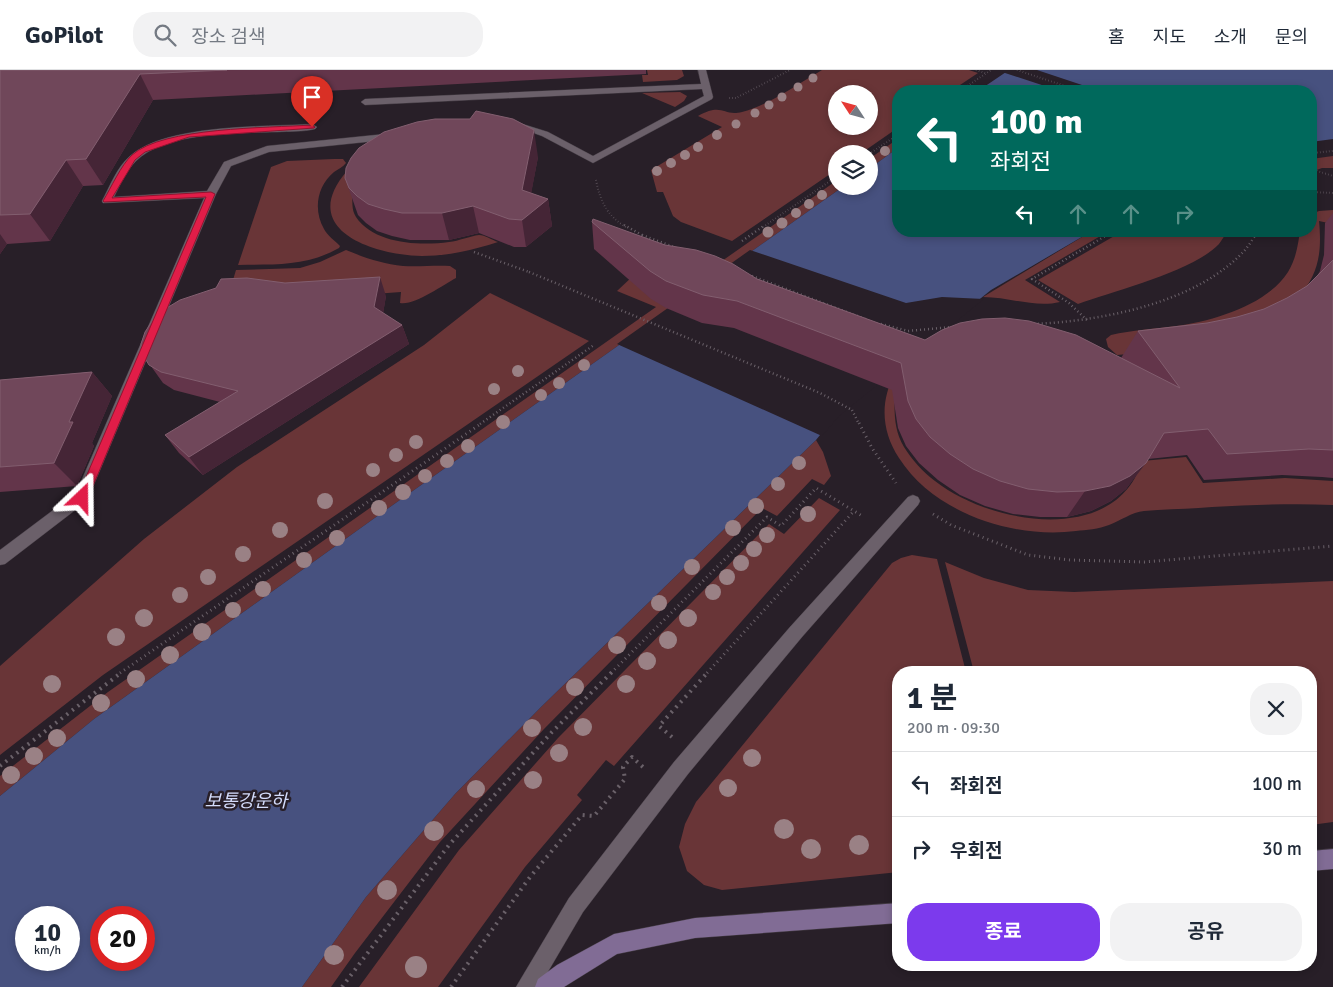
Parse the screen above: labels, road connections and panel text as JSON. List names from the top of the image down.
{
  "water": ["보통강운하"],
  "north": "top left",
  "page": {
    "header": "GoPilot",
    "search": "장소 검색",
    "nav": [
      "홈",
      "지도",
      "소개",
      "문의"
    ],
    "turn": ["100 m", "좌회전"],
    "heading": ["1 분", "200 m · 09:30"],
    "list": [
      {
        "name": "좌회전",
        "value": "100 m"
      },
      {
        "name": "우회전",
        "value": "30 m"
      }
    ],
    "buttons": ["종료", "공유"],
    "speed": "10 km/h",
    "limit": "20"
  }
}
